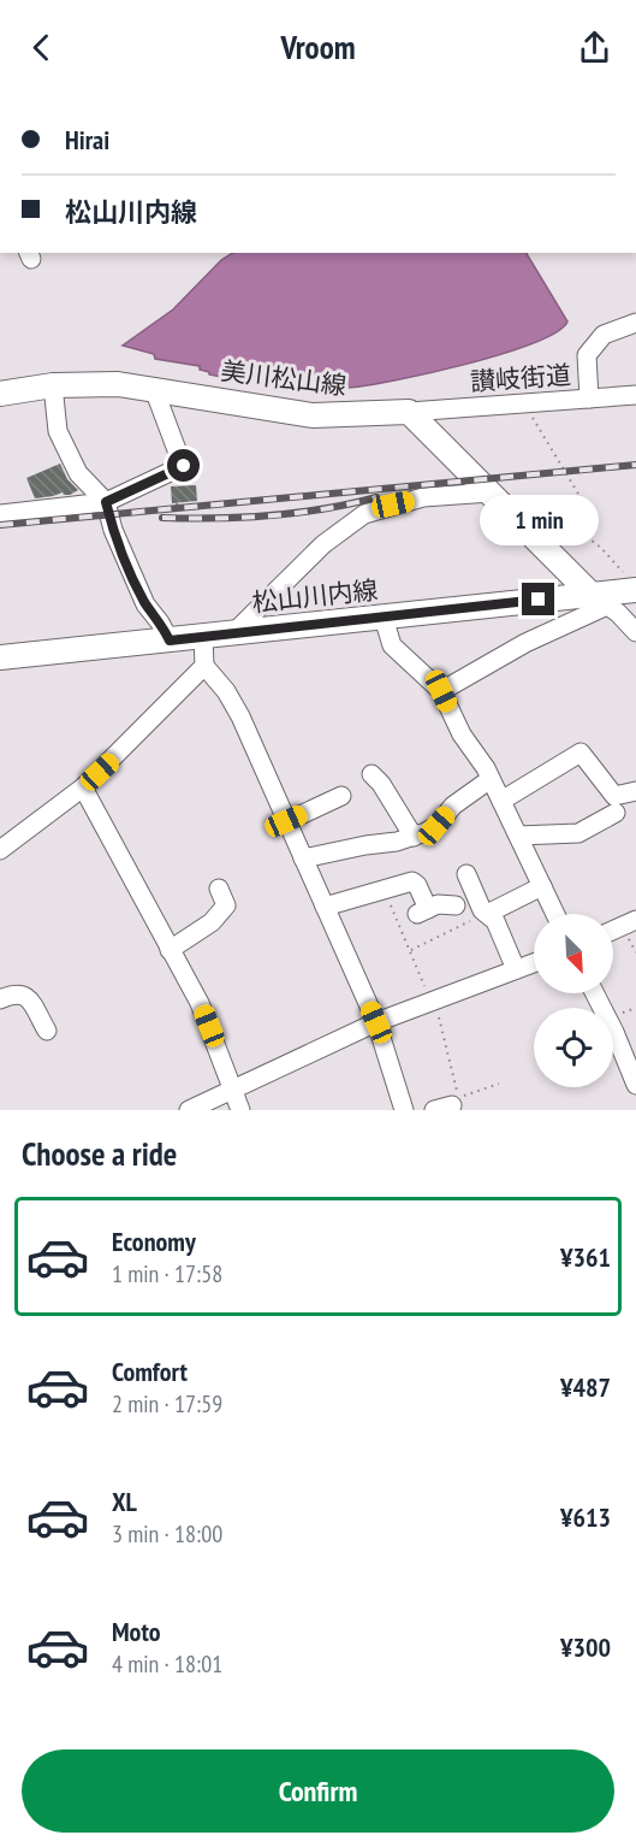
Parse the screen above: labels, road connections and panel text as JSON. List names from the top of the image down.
{
  "streets": {
    "main road": ["美川松山線", "松山川内線"],
    "street": ["讃岐街道"]
  },
  "crossings": [
    ["美川松山線", "讃岐街道"]
  ],
  "north": "bottom right",
  "page": {
    "header": "Vroom",
    "banner": ["Hirai", "松山川内線"],
    "bubble": "1 min",
    "heading": "Choose a ride",
    "list": [
      {
        "name": "Economy",
        "note": "1 min · 17:58",
        "value": "¥361"
      },
      {
        "name": "Comfort",
        "note": "2 min · 17:59",
        "value": "¥487"
      },
      {
        "name": "XL",
        "note": "3 min · 18:00",
        "value": "¥613"
      },
      {
        "name": "Moto",
        "note": "4 min · 18:01",
        "value": "¥300"
      }
    ],
    "buttons": "Confirm"
  }
}
